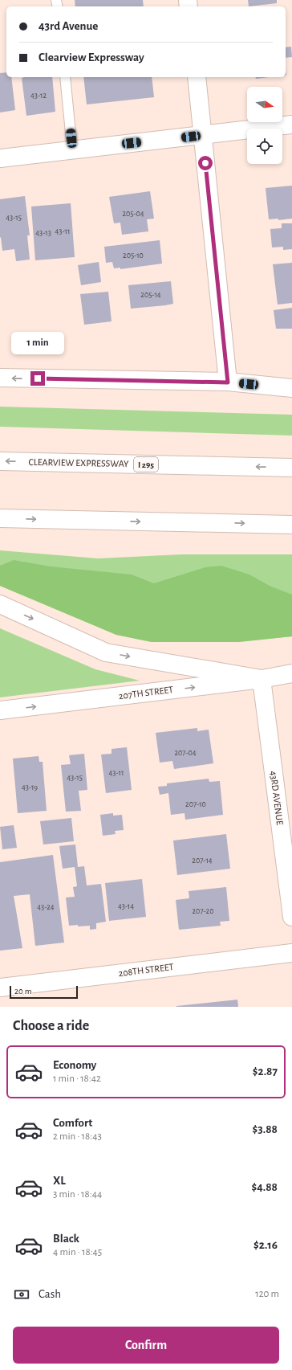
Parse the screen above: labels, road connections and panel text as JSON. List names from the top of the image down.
{
  "streets": {
    "main road": [
      "CLEARVIEW EXPRESSWAY",
      "I 295",
      "207TH STREET",
      "43RD AVENUE",
      "208TH STREET"
    ]
  },
  "crossings": [
    ["207TH STREET", "43RD AVENUE"]
  ],
  "house_numbers": [
    "43-12",
    "205-04",
    "43-15",
    "43-11",
    "43-13",
    "205-10",
    "205-14",
    "207-04",
    "43-11",
    "43-15",
    "43-19",
    "207-10",
    "207-14",
    "43-14",
    "43-24",
    "207-20"
  ],
  "scale_bar": "20 m",
  "north": "right",
  "page": {
    "banner": ["43rd Avenue", "Clearview Expressway"],
    "bubble": "1 min",
    "scale": "20 m",
    "heading": "Choose a ride",
    "list": [
      {
        "name": "Economy",
        "note": "1 min · 18:42",
        "value": "$2.87"
      },
      {
        "name": "Comfort",
        "note": "2 min · 18:43",
        "value": "$3.88"
      },
      {
        "name": "XL",
        "note": "3 min · 18:44",
        "value": "$4.88"
      },
      {
        "name": "Black",
        "note": "4 min · 18:45",
        "value": "$2.16"
      }
    ],
    "pay": ["Cash", "120 m"],
    "buttons": "Confirm"
  }
}
